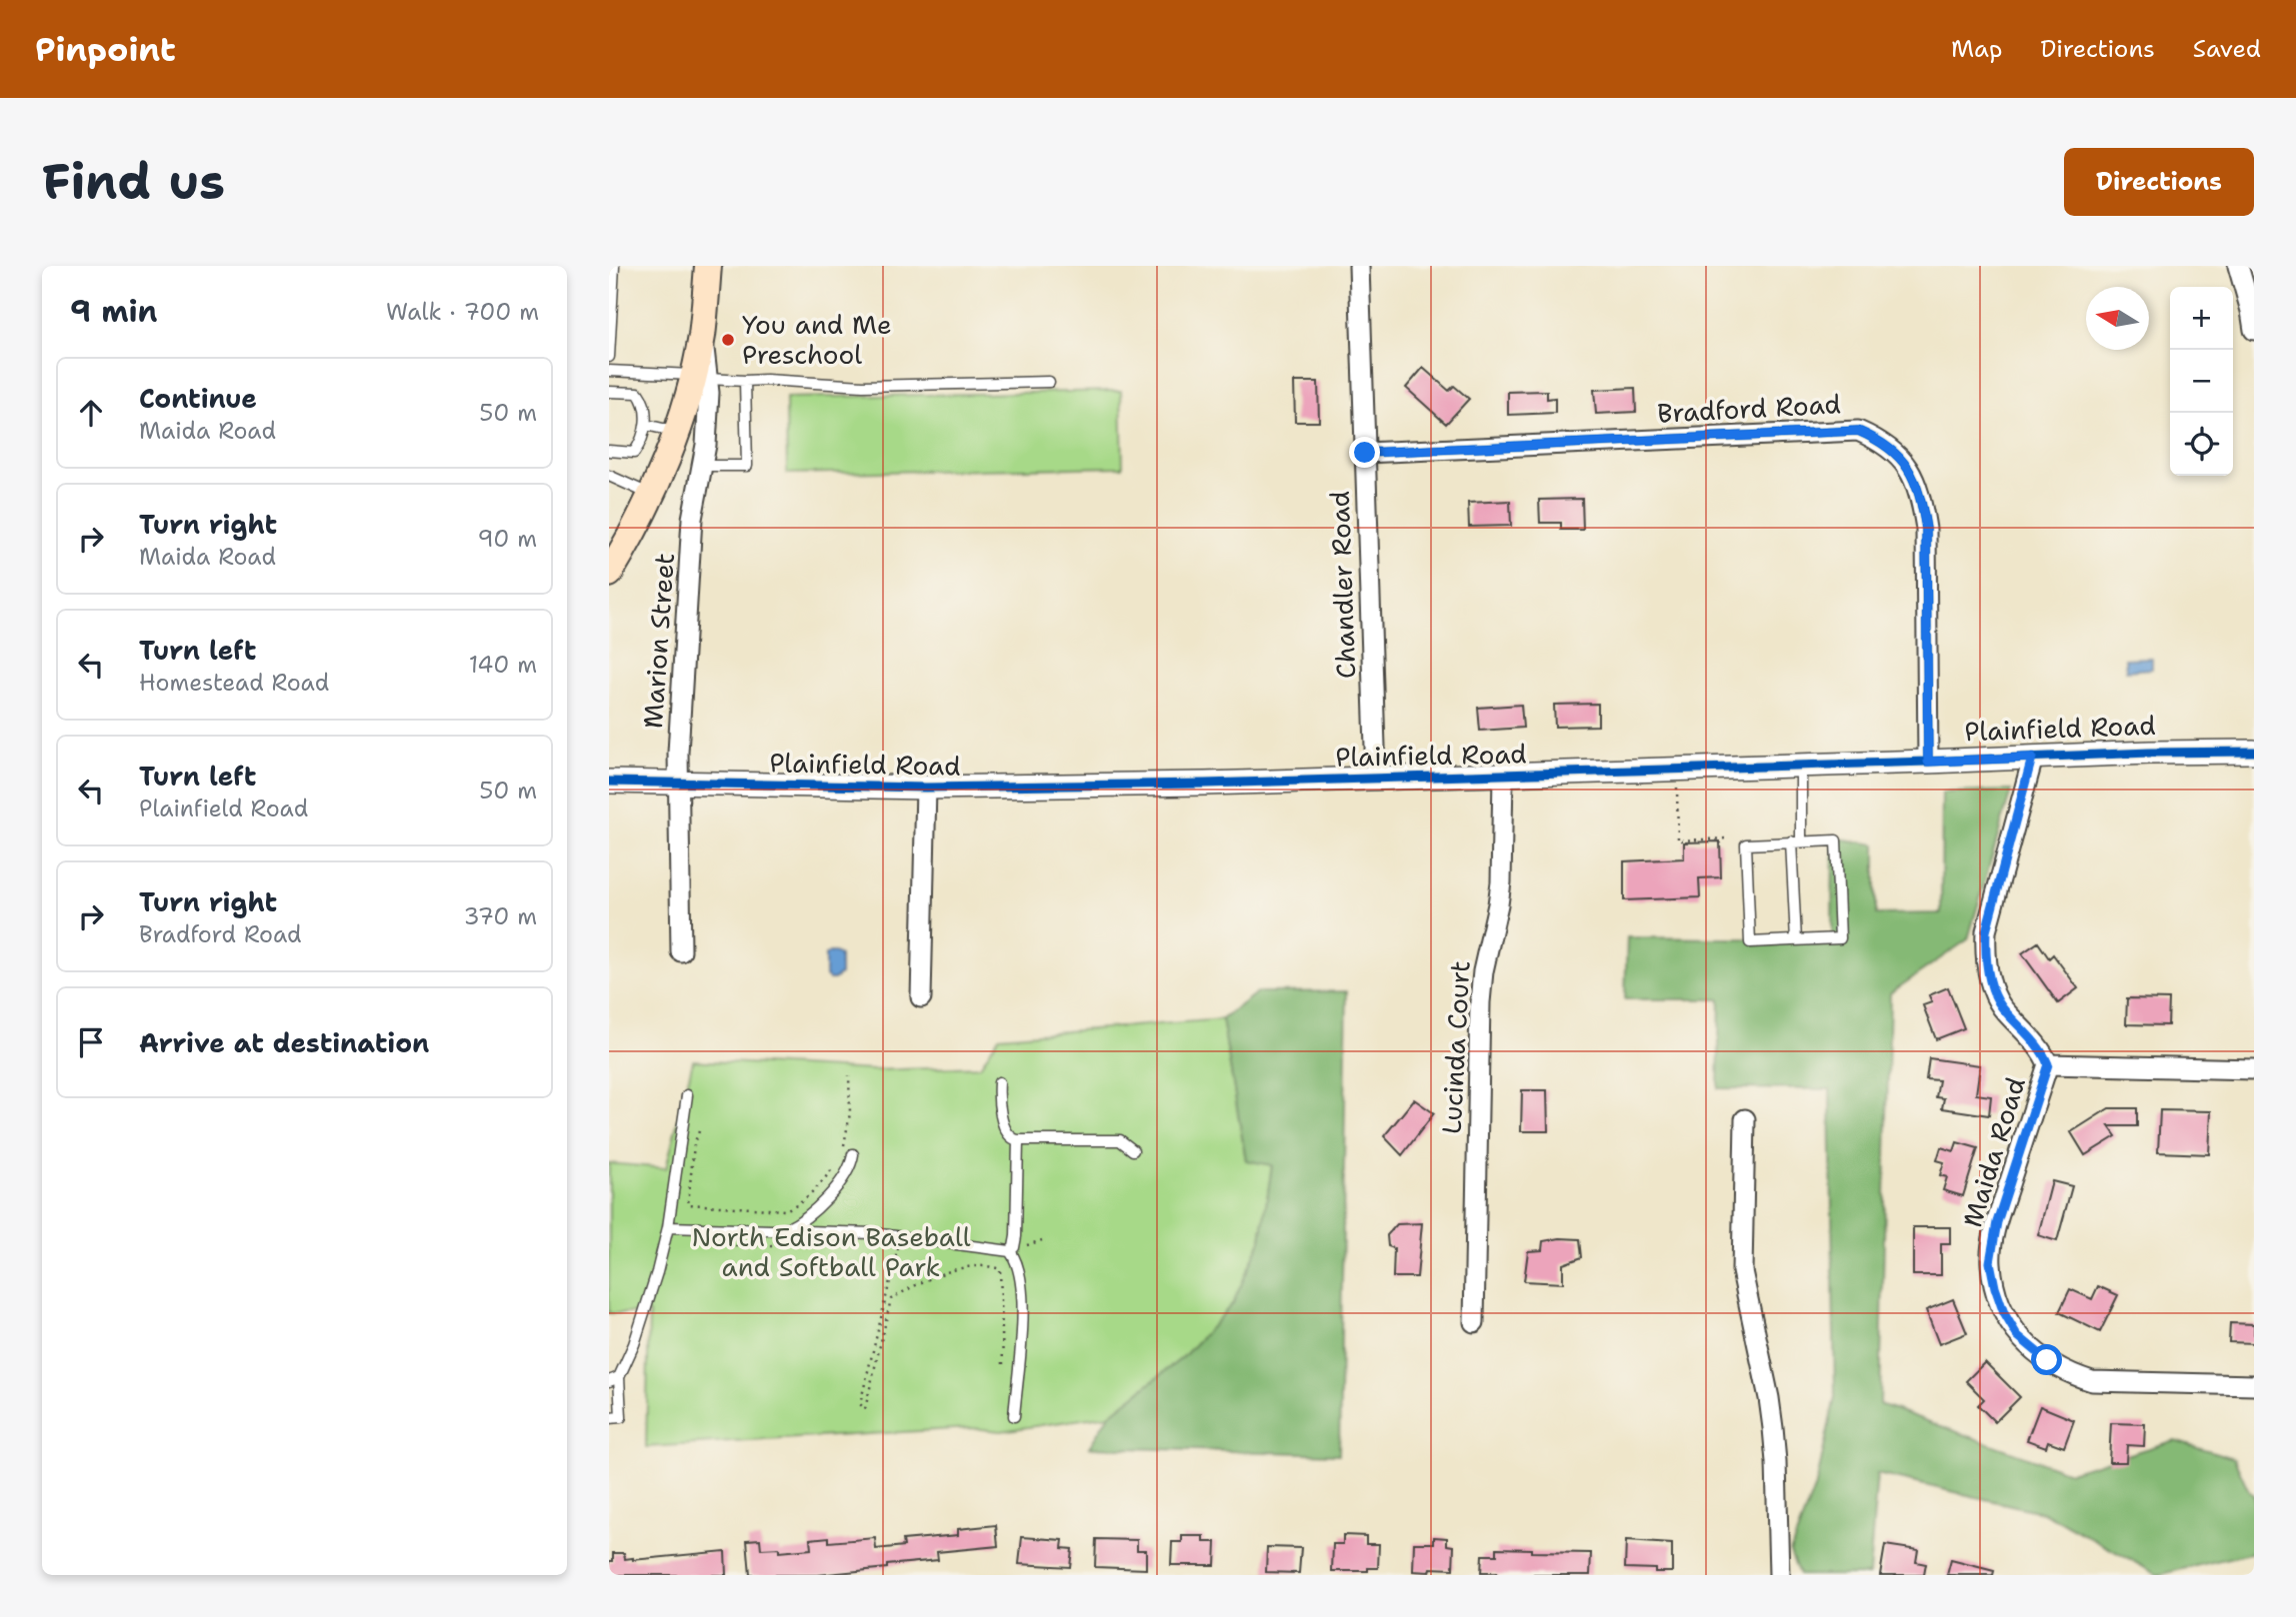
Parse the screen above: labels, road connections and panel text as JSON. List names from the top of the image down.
{
  "streets": {
    "street": [
      "Bradford Road",
      "Chandler Road",
      "Marion Street",
      "Plainfield Road",
      "Lucinda Court",
      "Maida Road"
    ]
  },
  "crossings": [
    ["Bradford Road", "Chandler Road"],
    ["Bradford Road", "Plainfield Road"],
    ["Chandler Road", "Plainfield Road"],
    ["Marion Street", "Plainfield Road"],
    ["Plainfield Road", "Lucinda Court"]
  ],
  "parks": ["North Edison Baseball and Softball Park"],
  "places": ["You and Me Preschool"],
  "north": "left",
  "page": {
    "header": "Pinpoint",
    "nav": ["Map", "Directions", "Saved"],
    "buttons": "Directions",
    "title": "Find us",
    "heading": ["9 min", "Walk · 700 m"],
    "map_buttons": ["+", "−"],
    "list": [
      ["Continue", "Maida Road", "50 m"],
      ["Turn right", "Maida Road", "90 m"],
      ["Turn left", "Homestead Road", "140 m"],
      ["Turn left", "Plainfield Road", "50 m"],
      ["Turn right", "Bradford Road", "370 m"],
      "Arrive at destination"
    ]
  }
}
